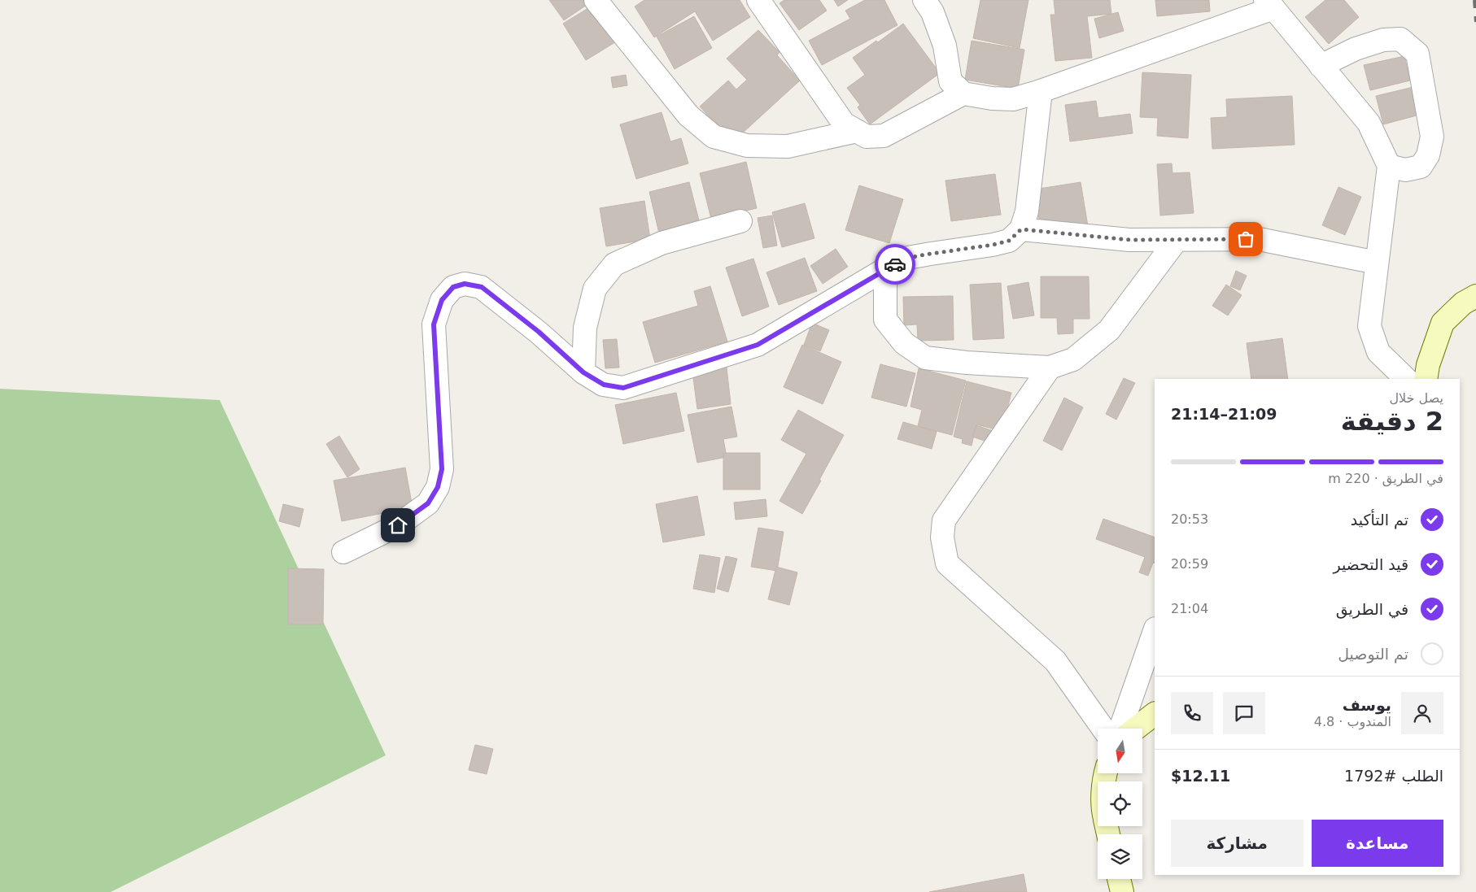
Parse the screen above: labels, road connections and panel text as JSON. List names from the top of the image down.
{
  "north": "bottom",
  "page": {
    "heading": ["2 دقيقة", "يصل خلال", "21:09–21:14"],
    "panel": [
      "يوسف",
      "المندوب · 4.8",
      "الطلب #1792",
      "$12.11"
    ],
    "bar": "في الطريق · 220 m",
    "list": [
      ["تم التأكيد", "20:53"],
      ["قيد التحضير", "20:59"],
      ["في الطريق", "21:04"],
      "تم التوصيل"
    ],
    "buttons": ["مساعدة", "مشاركة"]
  }
}
